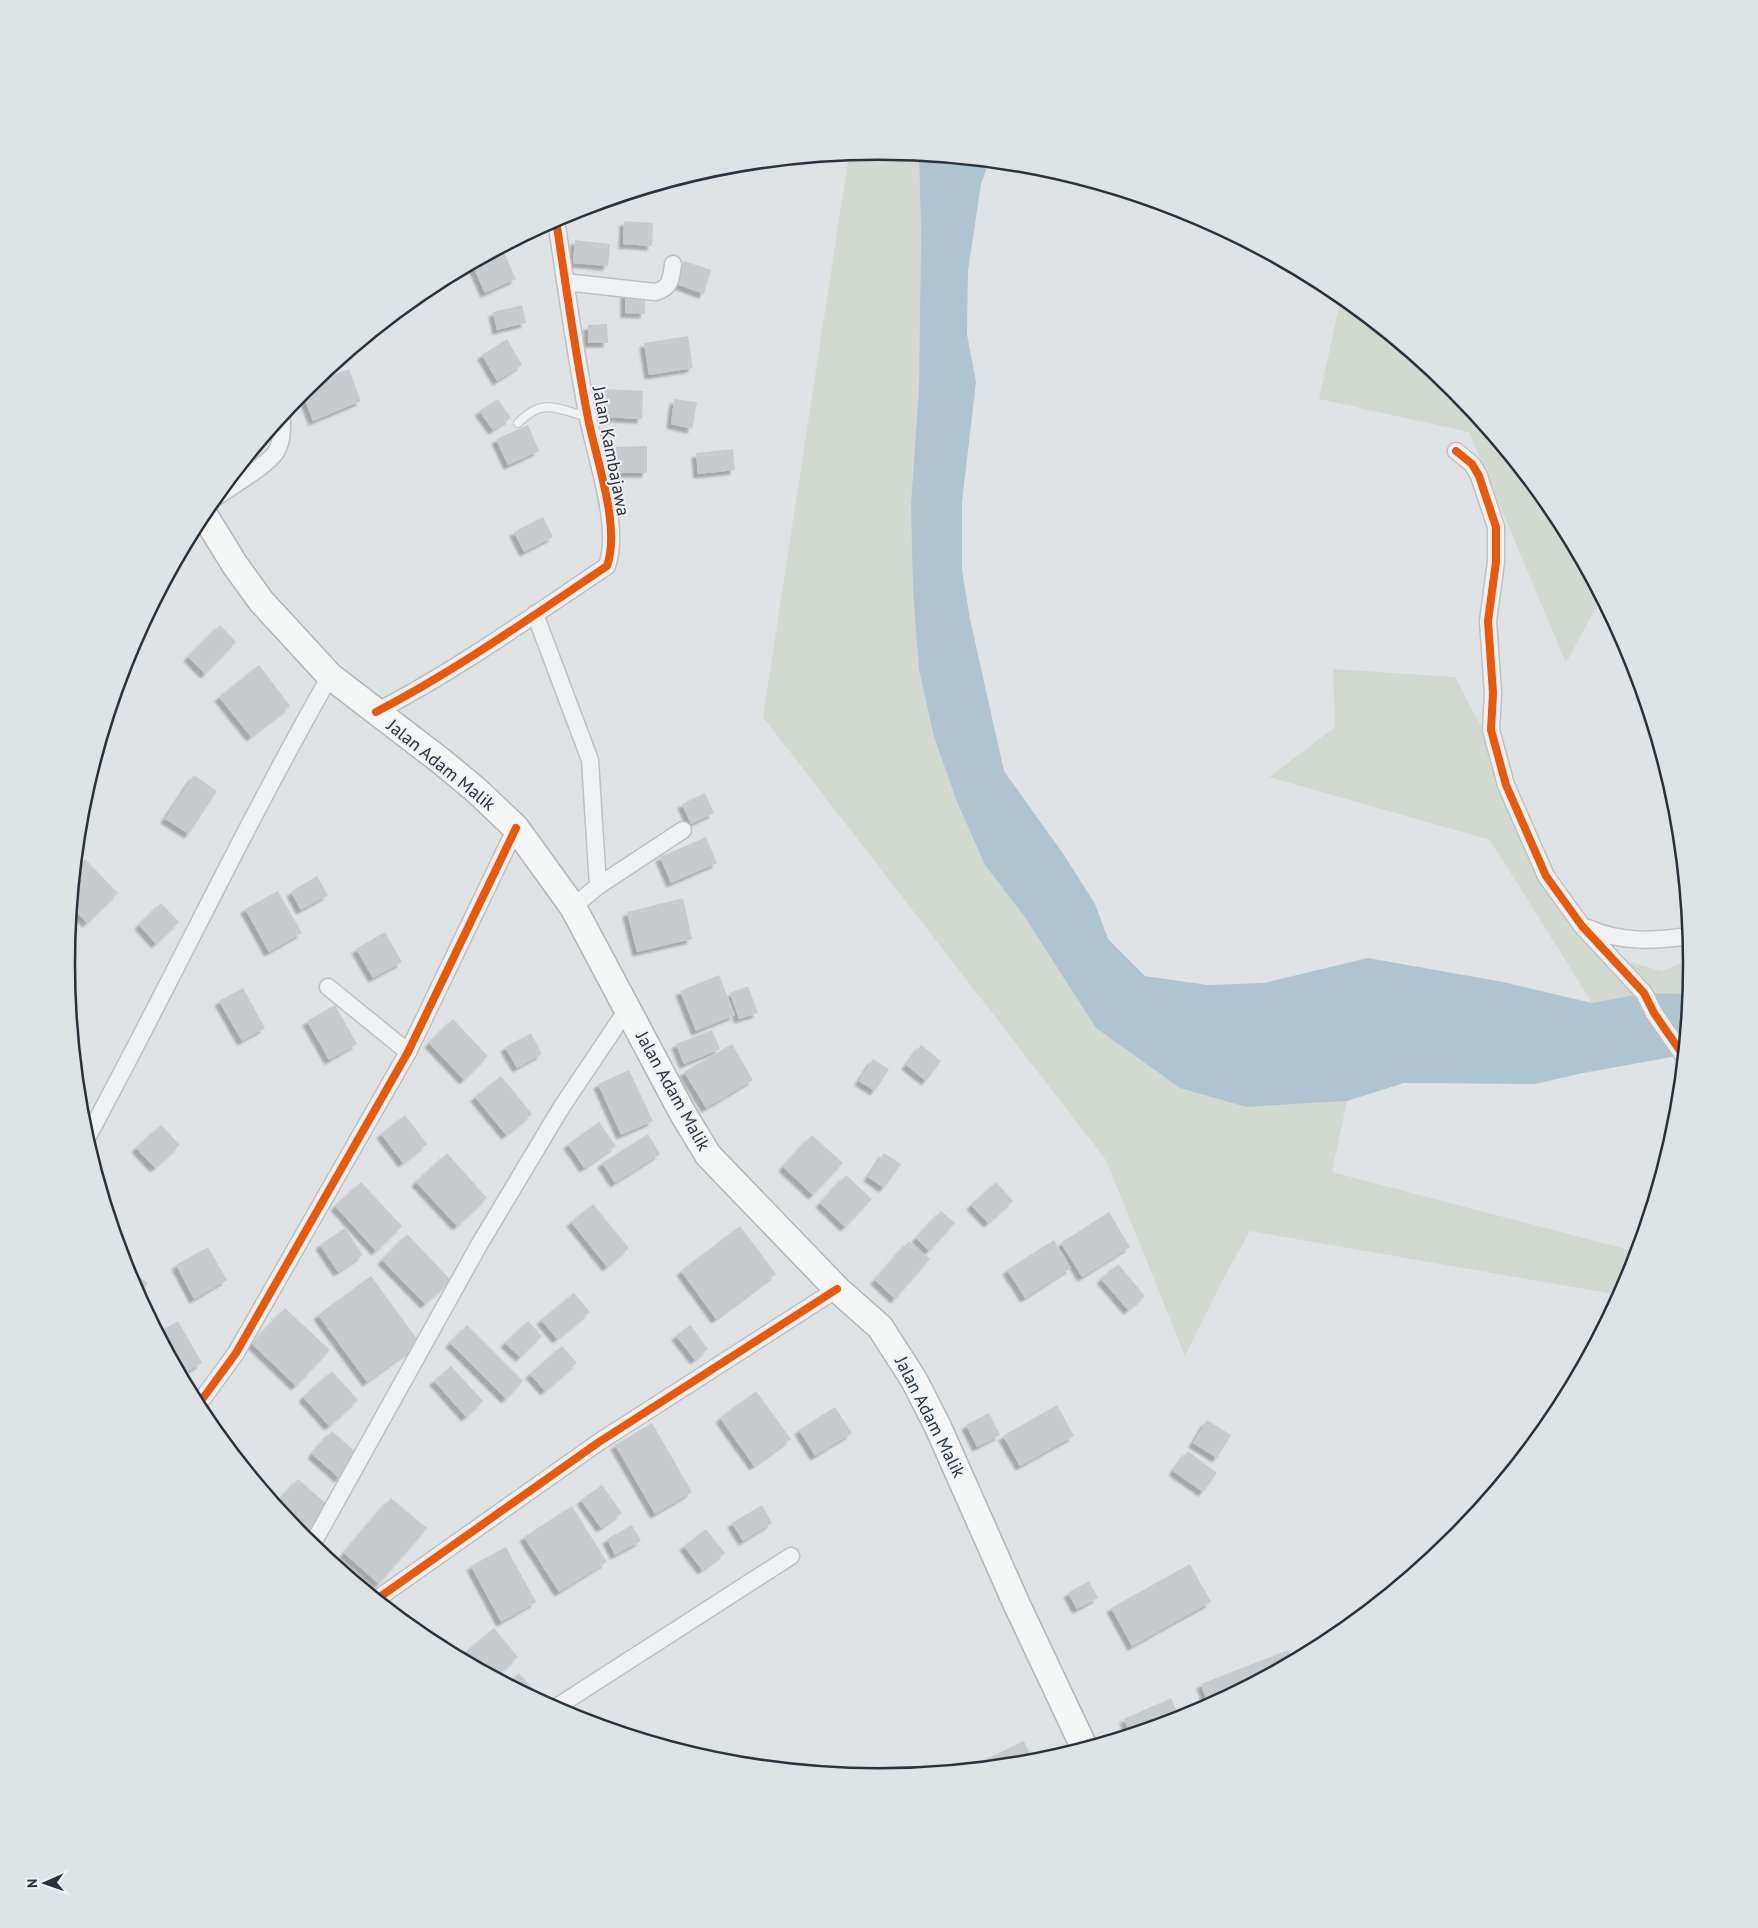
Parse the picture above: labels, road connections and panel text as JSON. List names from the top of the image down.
{
  "streets": {
    "highway": ["Jalan Adam Malik"],
    "street": ["Jalan Kambajawa"]
  },
  "crossings": [
    ["Jalan Kambajawa", "Jalan Adam Malik"]
  ],
  "north": "left"
}
